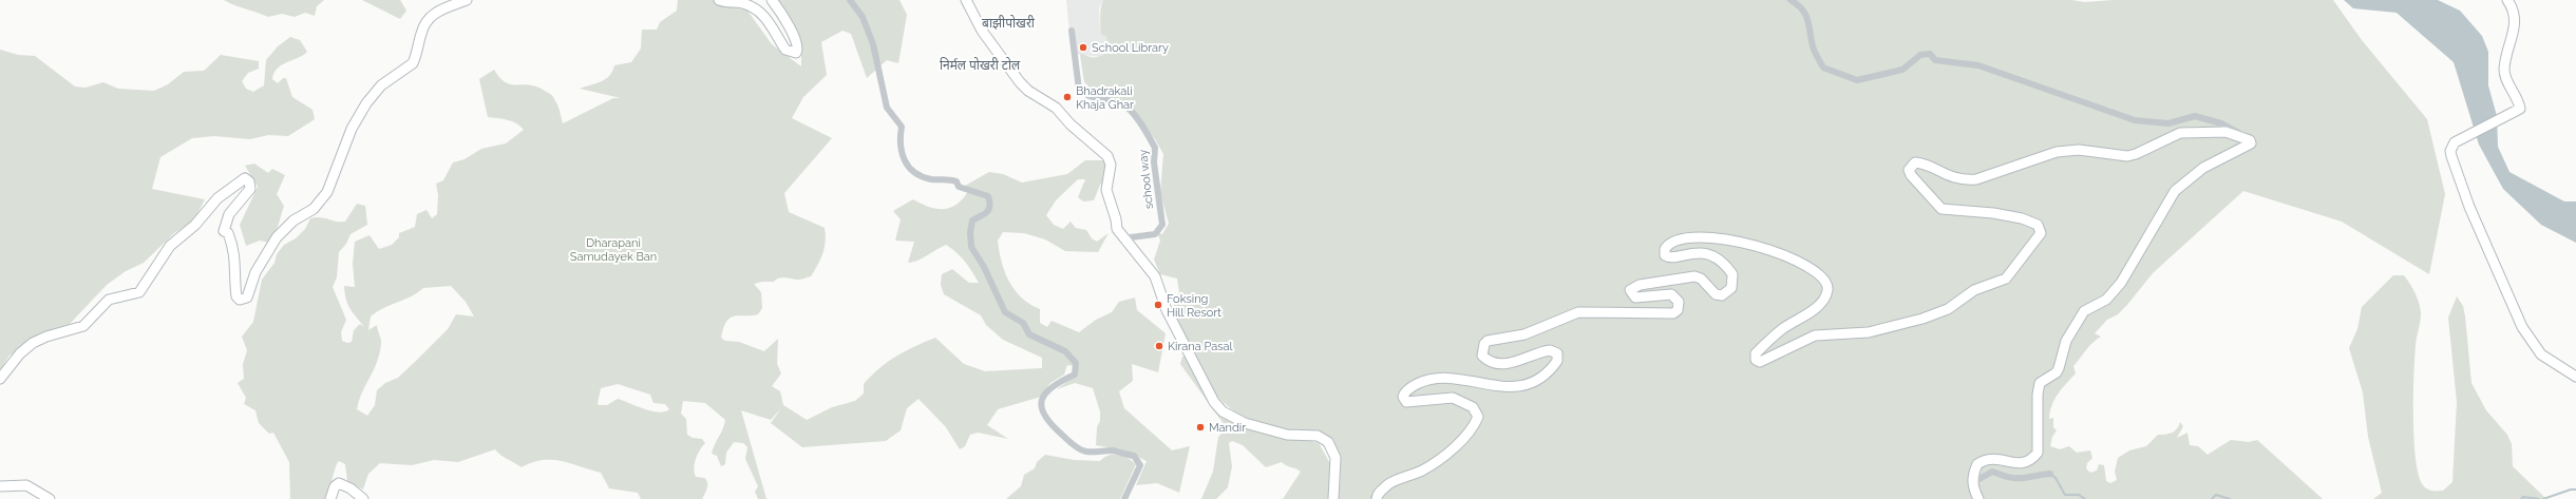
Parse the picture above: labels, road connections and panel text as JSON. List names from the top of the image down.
{
  "streets": {
    "street": ["school way"]
  },
  "districts": ["बाझीपोखरी", "निर्मल पोखरी टोल"],
  "parks": ["Dharapani Samudayek Ban"],
  "places": [
    "School Library",
    "Bhadrakali Khaja Ghar",
    "Foksing Hill Resort",
    "Kirana Pasal",
    "Mandir"
  ]
}
